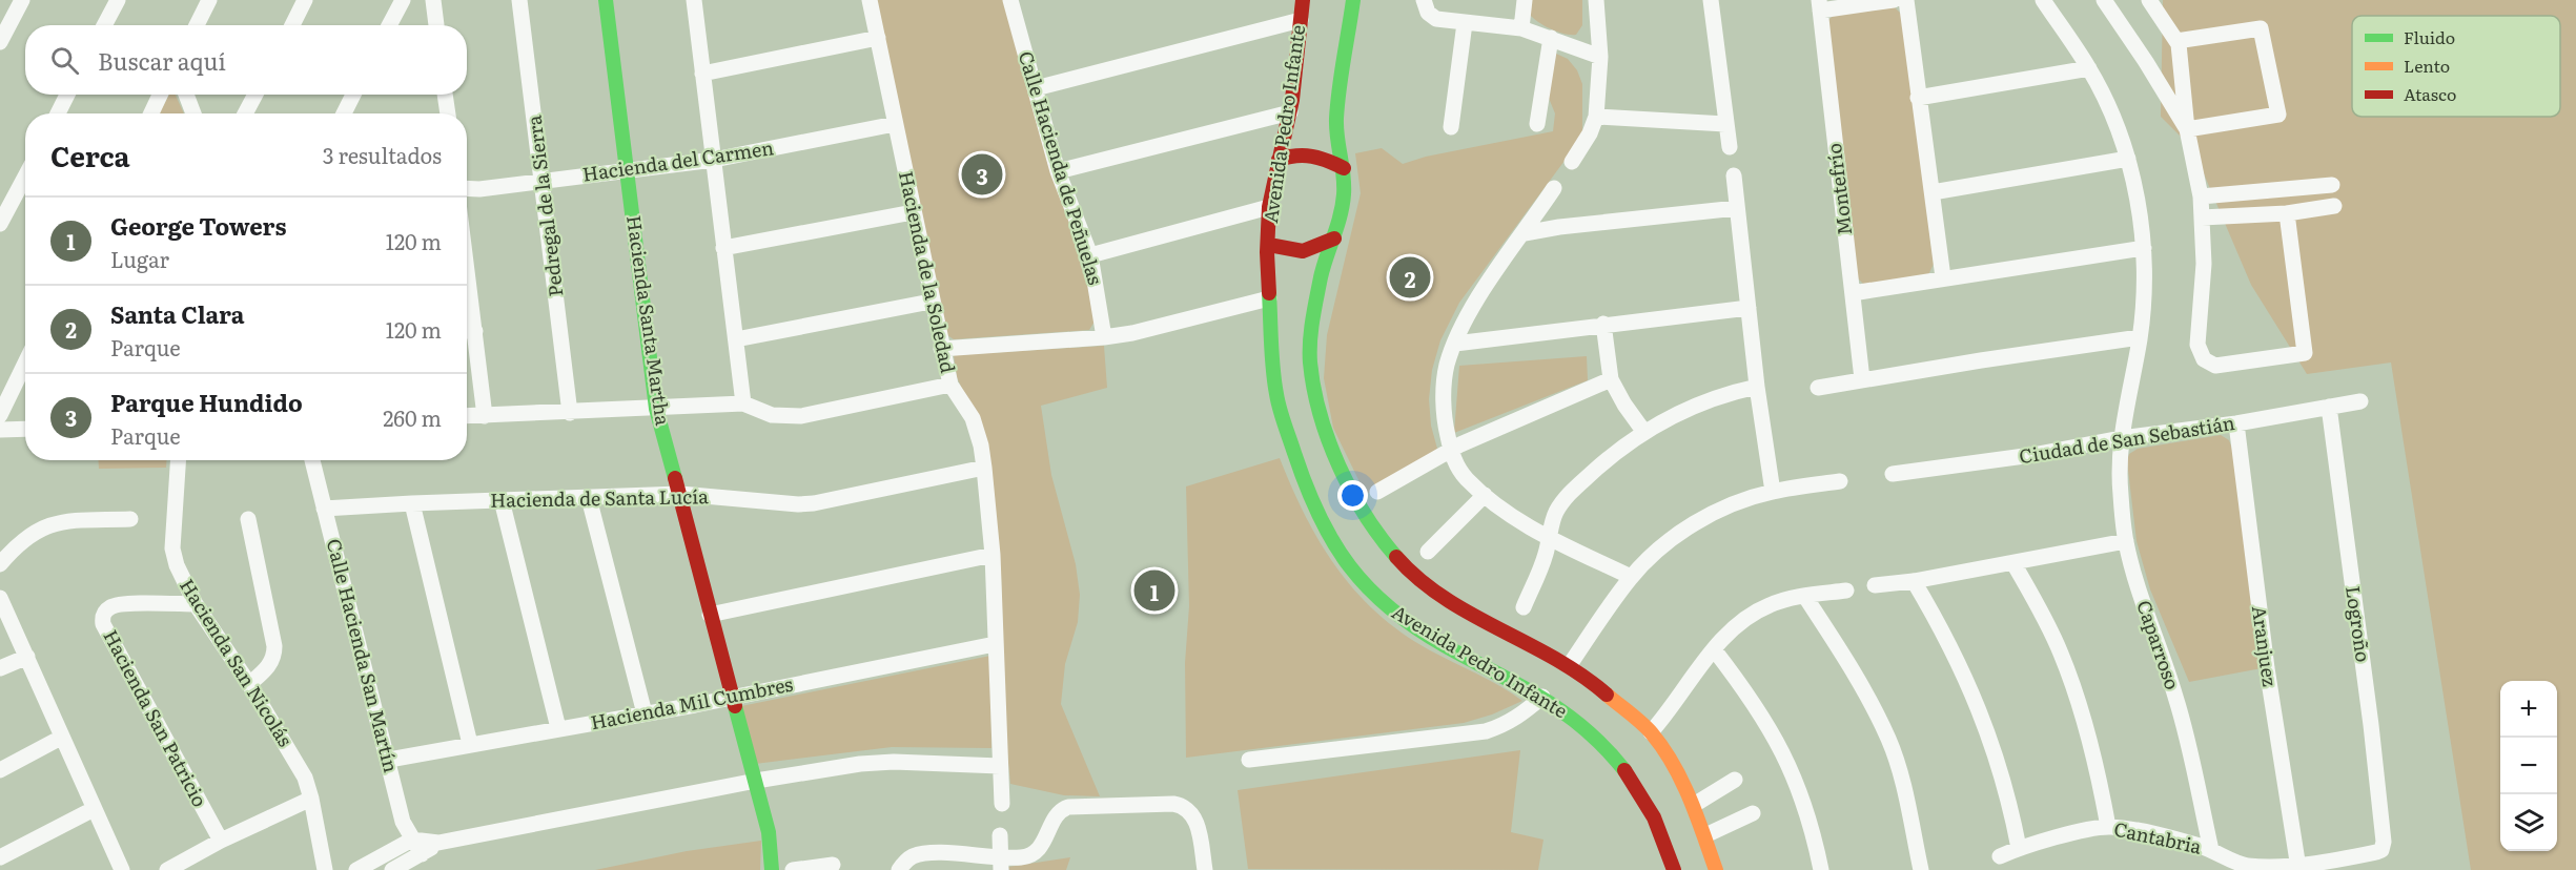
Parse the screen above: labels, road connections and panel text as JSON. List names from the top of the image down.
{
  "streets": {
    "main road": ["Avenida Pedro Infante", "Hacienda Santa Martha"],
    "street": [
      "Hacienda del Carmen",
      "Calle Hacienda de Peñuelas",
      "Montefrío",
      "Pedregal de la Sierra",
      "Hacienda de la Soledad",
      "Ciudad de San Sebastián",
      "Hacienda de Santa Lucía",
      "Logroño",
      "Caparroso",
      "Aranjuez",
      "Calle Hacienda San Martín",
      "Hacienda San Nicolás",
      "Hacienda Mil Cumbres",
      "Hacienda San Patricio",
      "Cantabria"
    ]
  },
  "crossings": [
    ["Hacienda del Carmen", "Pedregal de la Sierra"],
    ["Hacienda del Carmen", "Hacienda de la Soledad"],
    ["Hacienda del Carmen", "Hacienda Santa Martha"],
    ["Hacienda de la Soledad", "Hacienda de Santa Lucía"],
    ["Hacienda de la Soledad", "Hacienda Mil Cumbres"],
    ["Hacienda Santa Martha", "Hacienda de Santa Lucía"],
    ["Hacienda Santa Martha", "Hacienda Mil Cumbres"],
    ["Ciudad de San Sebastián", "Logroño"],
    ["Ciudad de San Sebastián", "Caparroso"],
    ["Ciudad de San Sebastián", "Aranjuez"],
    ["Hacienda de Santa Lucía", "Calle Hacienda San Martín"],
    ["Logroño", "Cantabria"],
    ["Caparroso", "Cantabria"],
    ["Aranjuez", "Cantabria"],
    ["Calle Hacienda San Martín", "Hacienda Mil Cumbres"],
    ["Hacienda San Nicolás", "Hacienda San Patricio"]
  ],
  "legend": ["Fluido", "Lento", "Atasco"],
  "page": {
    "search": "Buscar aquí",
    "heading": ["Cerca", "3 resultados"],
    "pins": ["3", "2", "1"],
    "list": [
      {
        "mark": "1",
        "name": "George Towers",
        "note": "Lugar",
        "value": "120 m"
      },
      {
        "mark": "2",
        "name": "Santa Clara",
        "note": "Parque",
        "value": "120 m"
      },
      {
        "mark": "3",
        "name": "Parque Hundido",
        "note": "Parque",
        "value": "260 m"
      }
    ],
    "map_buttons": ["+", "−"]
  }
}
